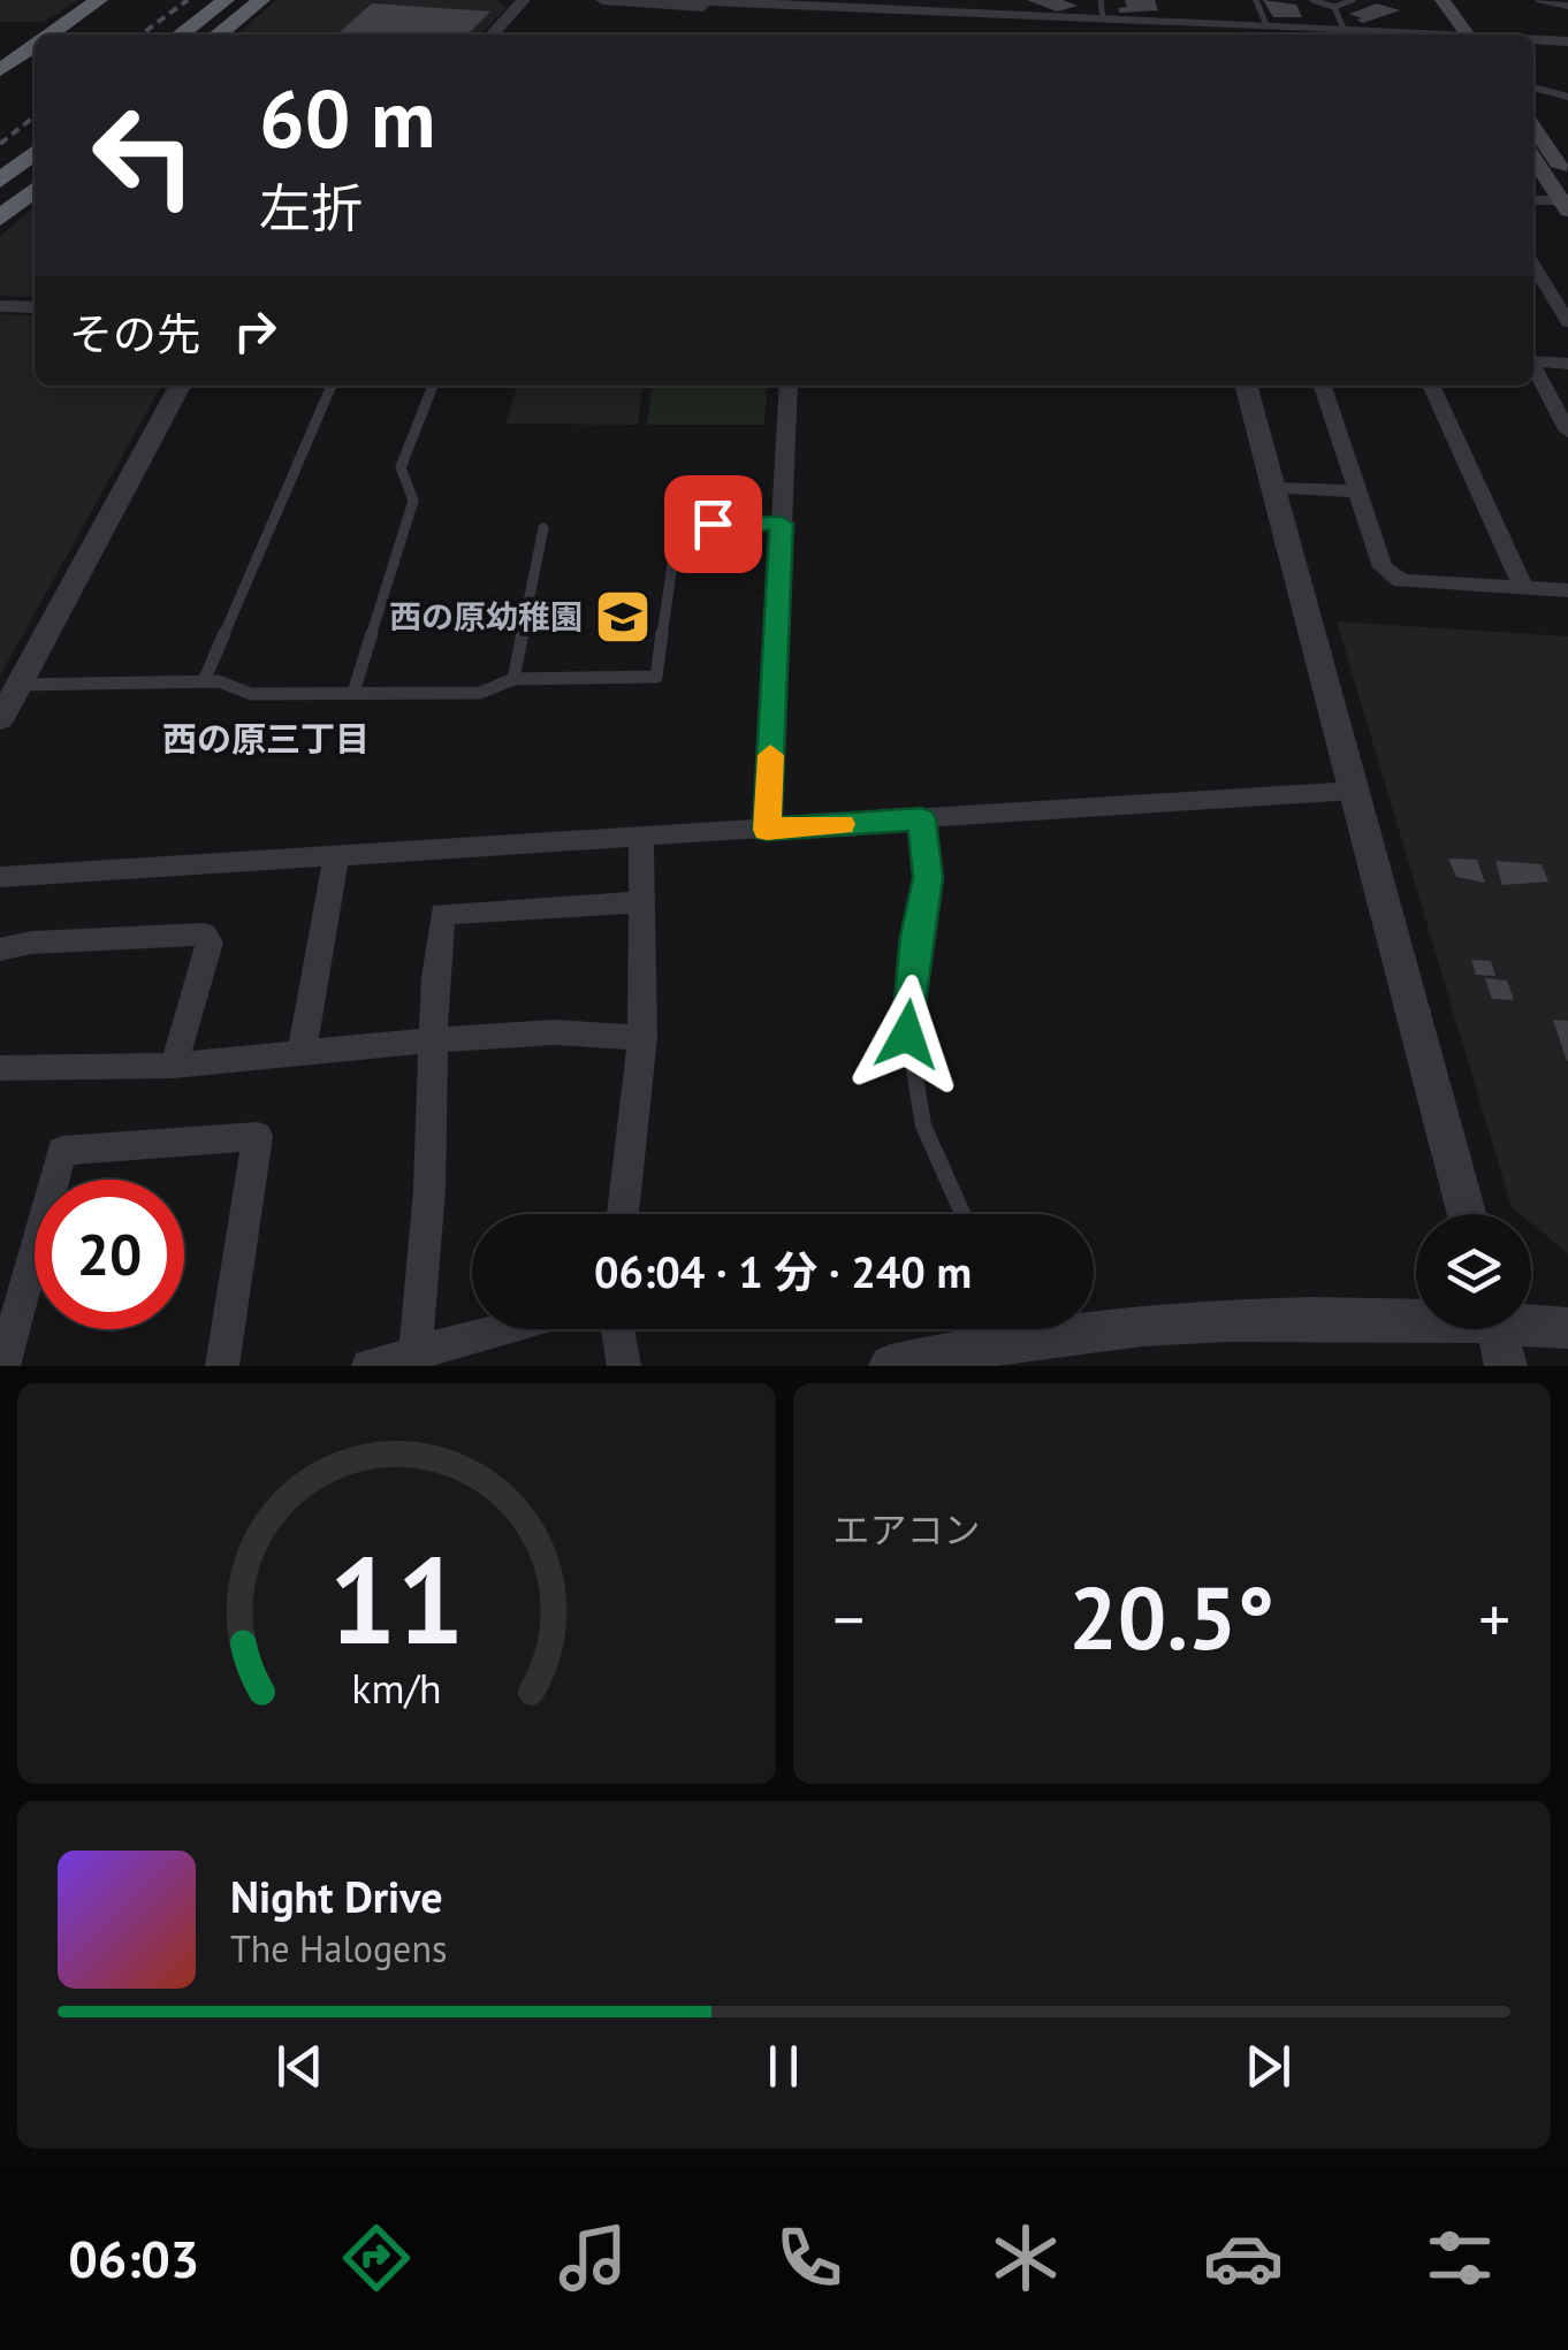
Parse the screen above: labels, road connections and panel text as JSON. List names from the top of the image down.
{
  "districts": ["西の原三丁目"],
  "places": {
    "school or university": ["西の原幼稚園"]
  },
  "page": {
    "turn": ["60 m", "左折"],
    "then": "その先",
    "limit": "20",
    "trip": "06:04 · 1 分 · 240 m",
    "tile": "エアコン",
    "heat": ["−", "20.5°", "+"],
    "song": ["Night Drive", "The Halogens"],
    "tabs": "06:03",
    "gauge": ["11", "km/h"]
  }
}
